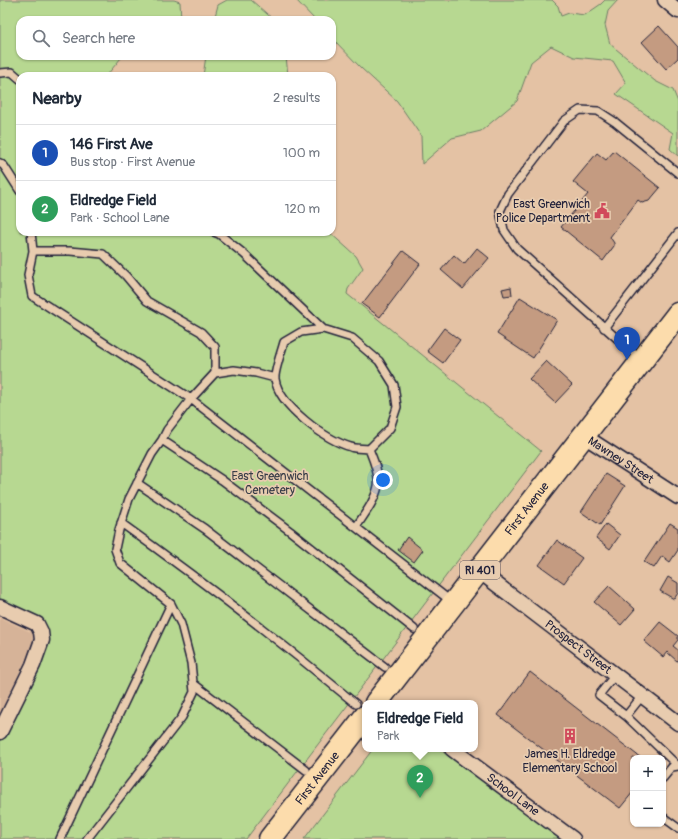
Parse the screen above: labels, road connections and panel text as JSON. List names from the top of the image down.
{
  "streets": {
    "main road": ["First Avenue", "RI 401"],
    "street": ["Mawney Street", "Prospect Street", "School Lane"]
  },
  "crossings": [
    ["Mawney Street", "First Avenue"],
    ["First Avenue", "Prospect Street"]
  ],
  "parks": ["East Greenwich Cemetery"],
  "places": {
    "public building": ["East Greenwich Police Department"],
    "building": ["James H. Eldredge Elementary School"]
  },
  "page": {
    "search": "Search here",
    "heading": ["Nearby", "2 results"],
    "list": [
      {
        "mark": "1",
        "name": "146 First Ave",
        "note": "Bus stop · First Avenue",
        "value": "100 m"
      },
      {
        "mark": "2",
        "name": "Eldredge Field",
        "note": "Park · School Lane",
        "value": "120 m"
      }
    ],
    "pins": ["1", "2"],
    "popup": ["Eldredge Field", "Park"],
    "map_buttons": ["+", "−"]
  }
}
